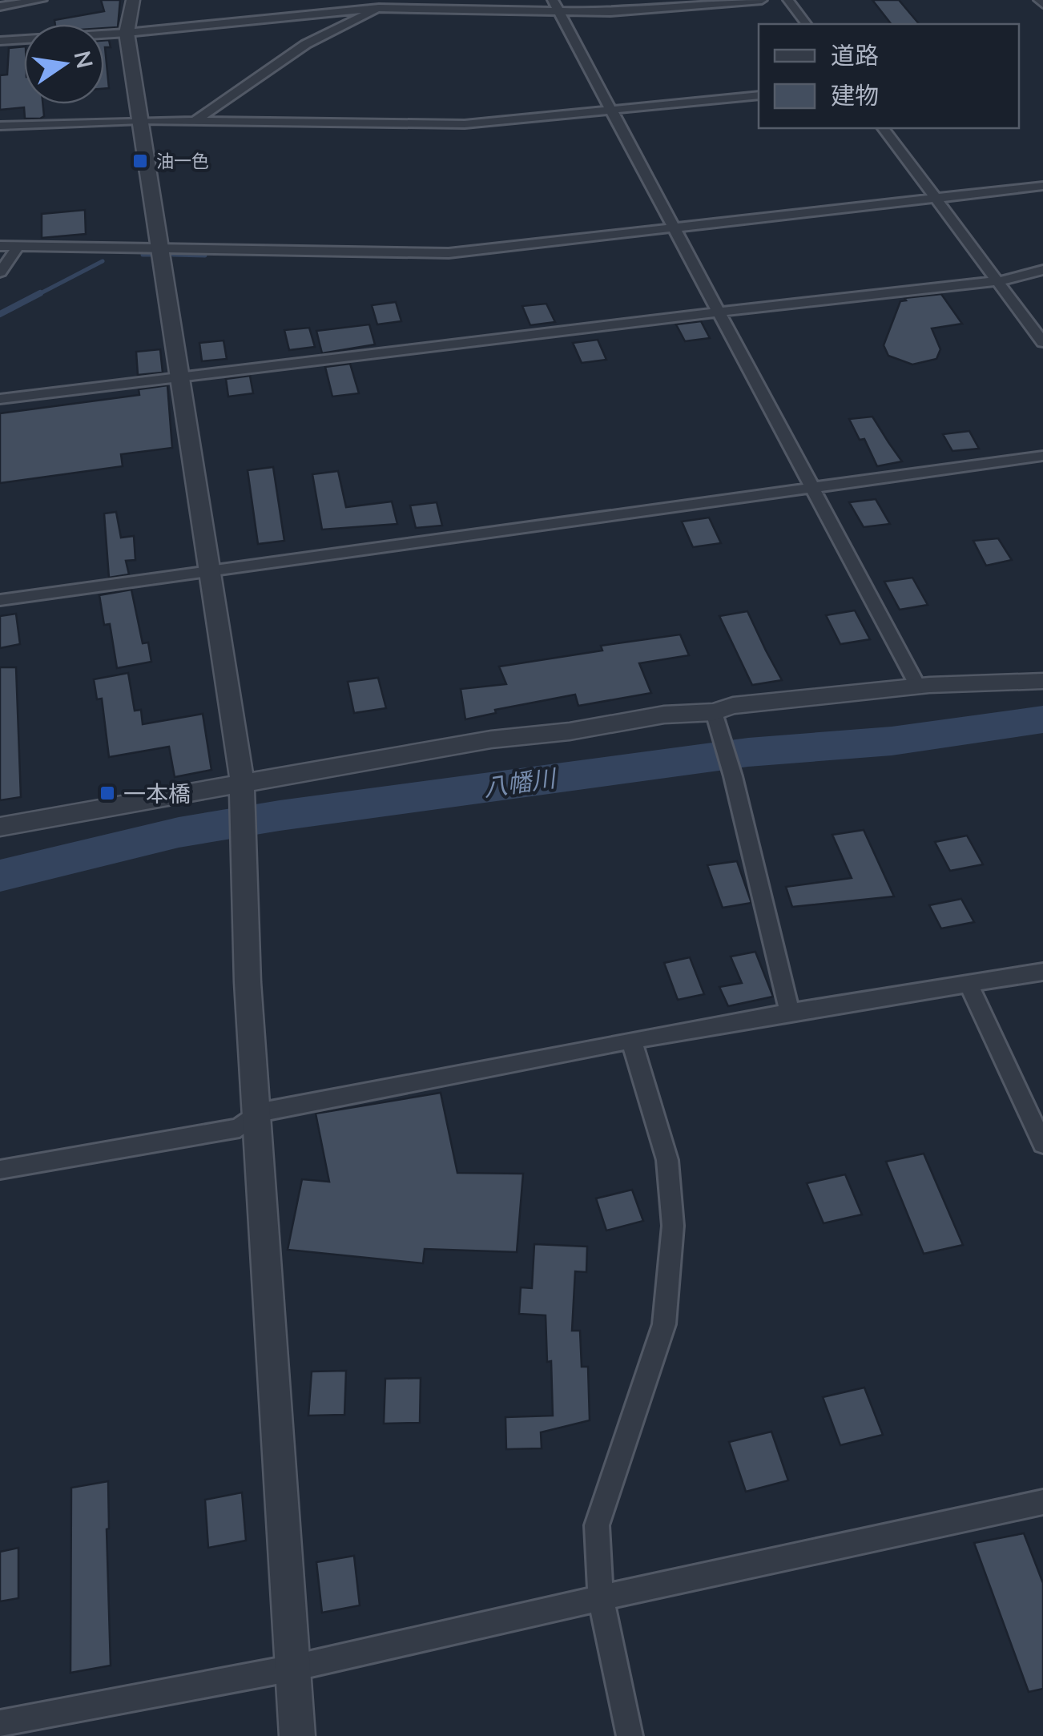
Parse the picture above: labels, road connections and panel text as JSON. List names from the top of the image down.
{
  "water": ["八幡川"],
  "places": {
    "transit": ["油一色", "一本橋"]
  },
  "legend": ["道路", "建物"],
  "north": "right"
}
